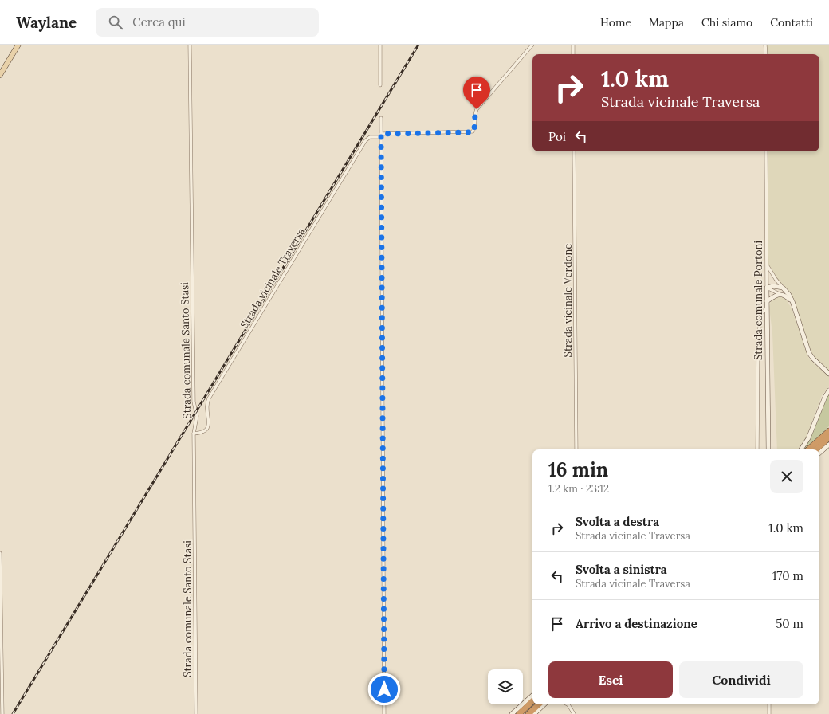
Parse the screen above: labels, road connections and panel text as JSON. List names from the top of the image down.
{
  "streets": {
    "street": [
      "Strada vicinale Traversa",
      "Strada vicinale Verdone",
      "Strada comunale Portoni",
      "Strada comunale Santo Stasi"
    ]
  },
  "crossings": [
    ["Strada vicinale Traversa", "Strada comunale Santo Stasi"]
  ],
  "page": {
    "header": "Waylane",
    "search": "Cerca qui",
    "nav": [
      "Home",
      "Mappa",
      "Chi siamo",
      "Contatti"
    ],
    "turn": ["1.0 km", "Strada vicinale Traversa"],
    "then": "Poi",
    "heading": ["16 min", "1.2 km · 23:12"],
    "list": [
      {
        "name": "Svolta a destra",
        "note": "Strada vicinale Traversa",
        "value": "1.0 km"
      },
      {
        "name": "Svolta a sinistra",
        "note": "Strada vicinale Traversa",
        "value": "170 m"
      },
      {
        "name": "Arrivo a destinazione",
        "value": "50 m"
      }
    ],
    "buttons": ["Esci", "Condividi"]
  }
}
